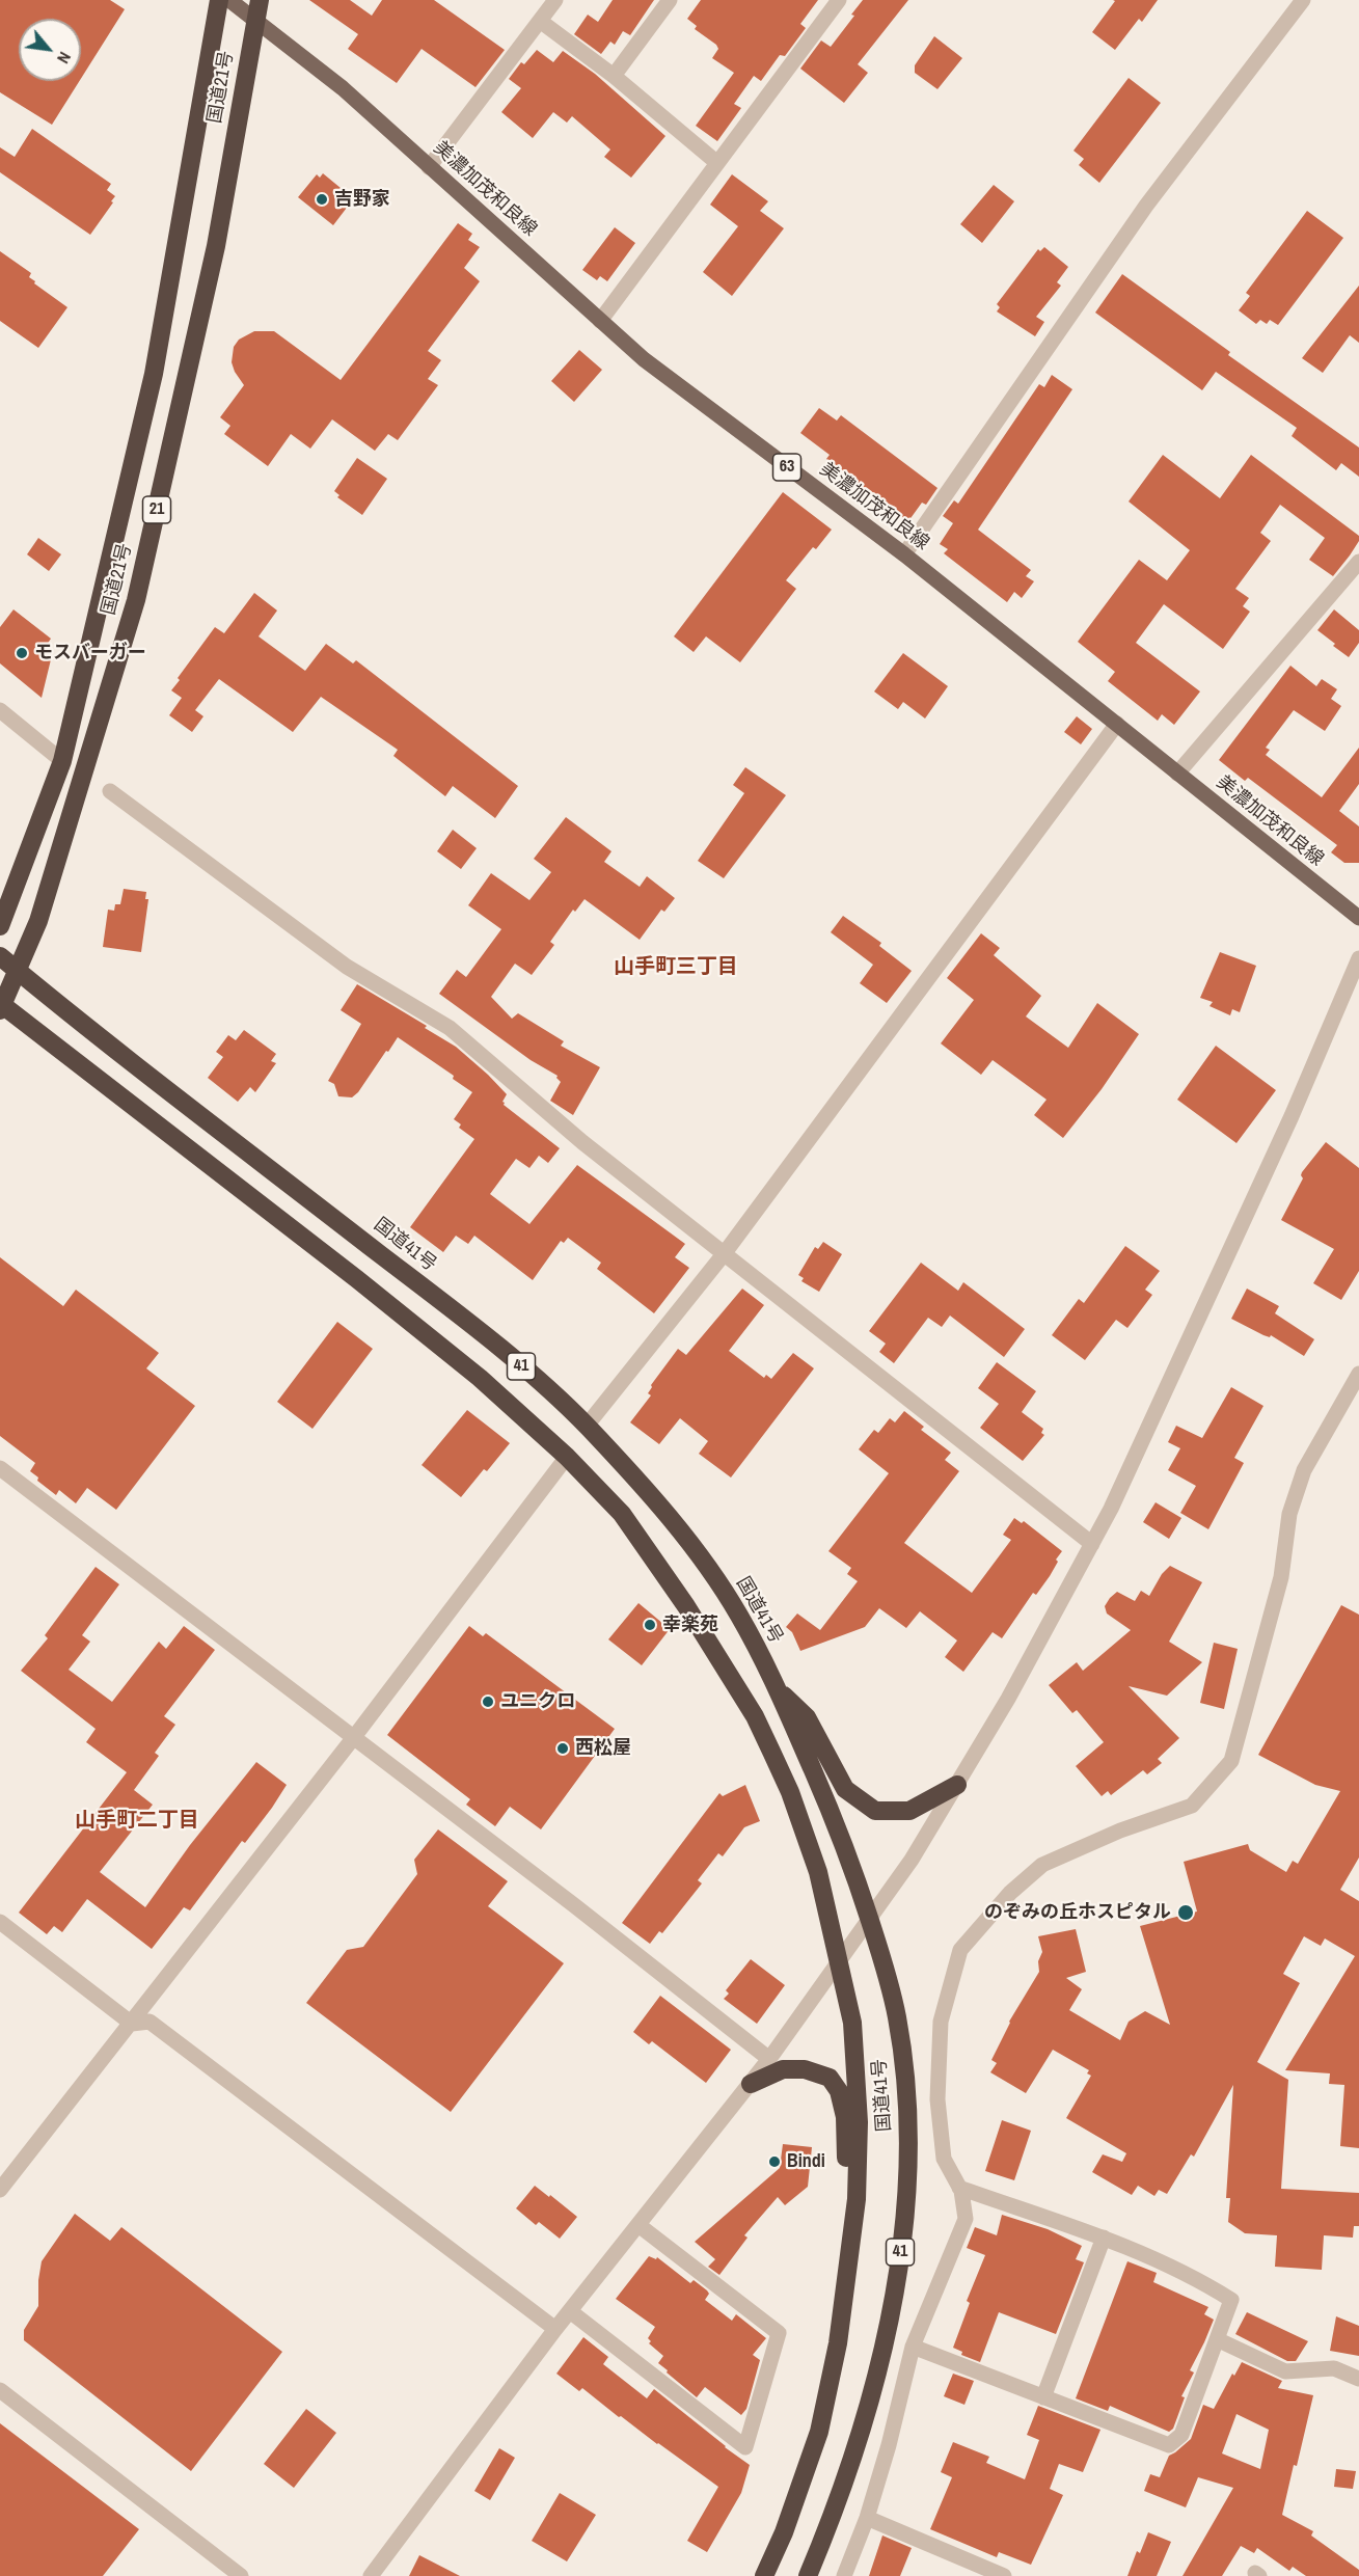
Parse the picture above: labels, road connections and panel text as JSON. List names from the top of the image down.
{
  "streets": {
    "highway": [
      "国道21号",
      "21",
      "国道41号",
      "41"
    ],
    "main road": ["美濃加茂和良線", "63"]
  },
  "crossings": [
    ["国道21号", "美濃加茂和良線"],
    ["国道21号", "国道41号"]
  ],
  "districts": ["山手町三丁目", "山手町二丁目"],
  "places": [
    "吉野家",
    "モスバーガー",
    "幸楽苑",
    "ユニクロ",
    "西松屋",
    "のぞみの丘ホスピタル",
    "Bindi"
  ],
  "north": "bottom right"
}
